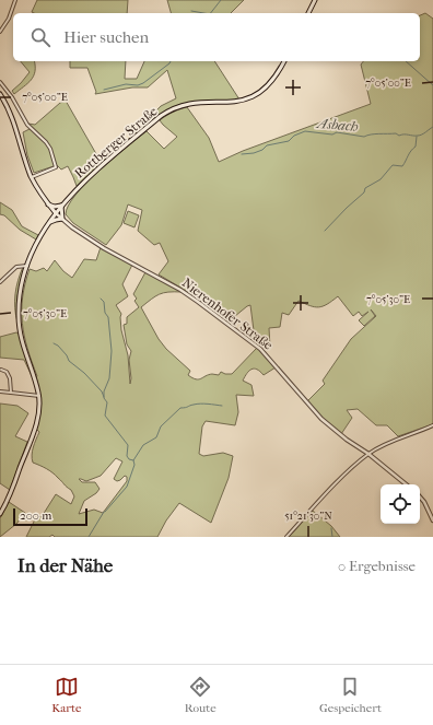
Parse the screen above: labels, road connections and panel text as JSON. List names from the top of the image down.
{
  "streets": {
    "main road": ["Rottberger Straße"],
    "street": ["Nierenhofer Straße"]
  },
  "crossings": [
    ["Rottberger Straße", "Nierenhofer Straße"]
  ],
  "water": ["Asbach"],
  "scale_bar": "200 m",
  "page": {
    "search": "Hier suchen",
    "scale": "200 m",
    "heading": ["In der Nähe", "0 Ergebnisse"],
    "nav": ["Karte", "Route", "Gespeichert"]
  },
  "coordinates": ["7°05'00\"E", "7°05'30\"E", "51°21'30\"N"]
}
